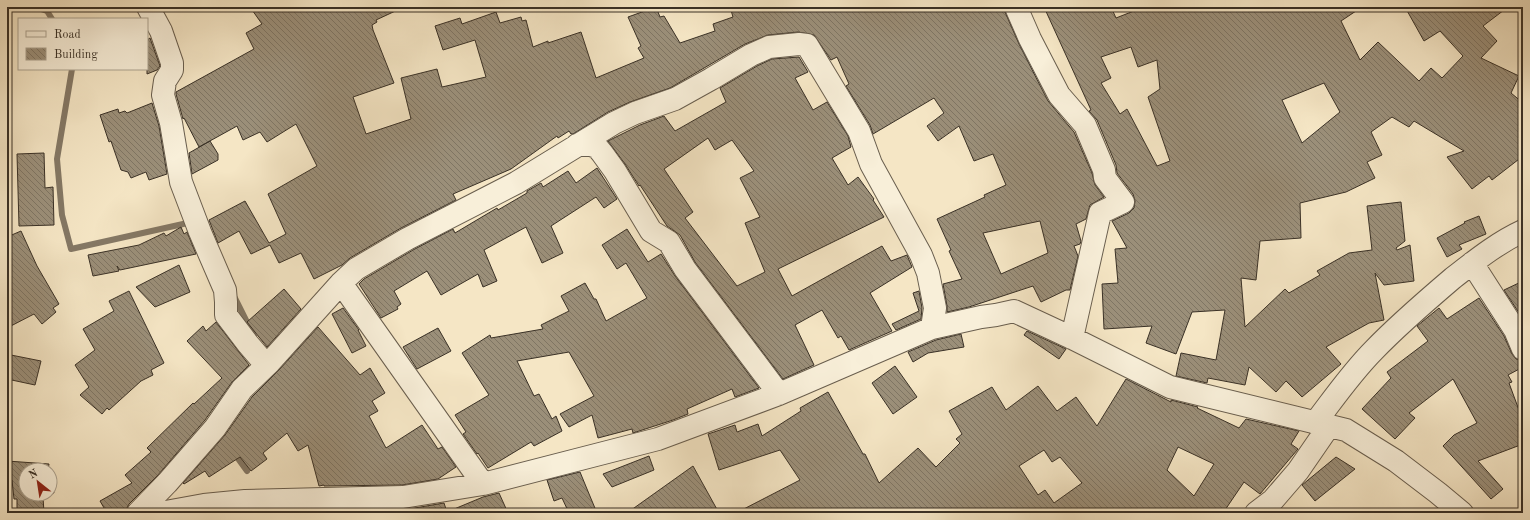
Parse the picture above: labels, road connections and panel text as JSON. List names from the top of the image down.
{
  "legend": ["Road", "Building"],
  "north": "top left"
}
